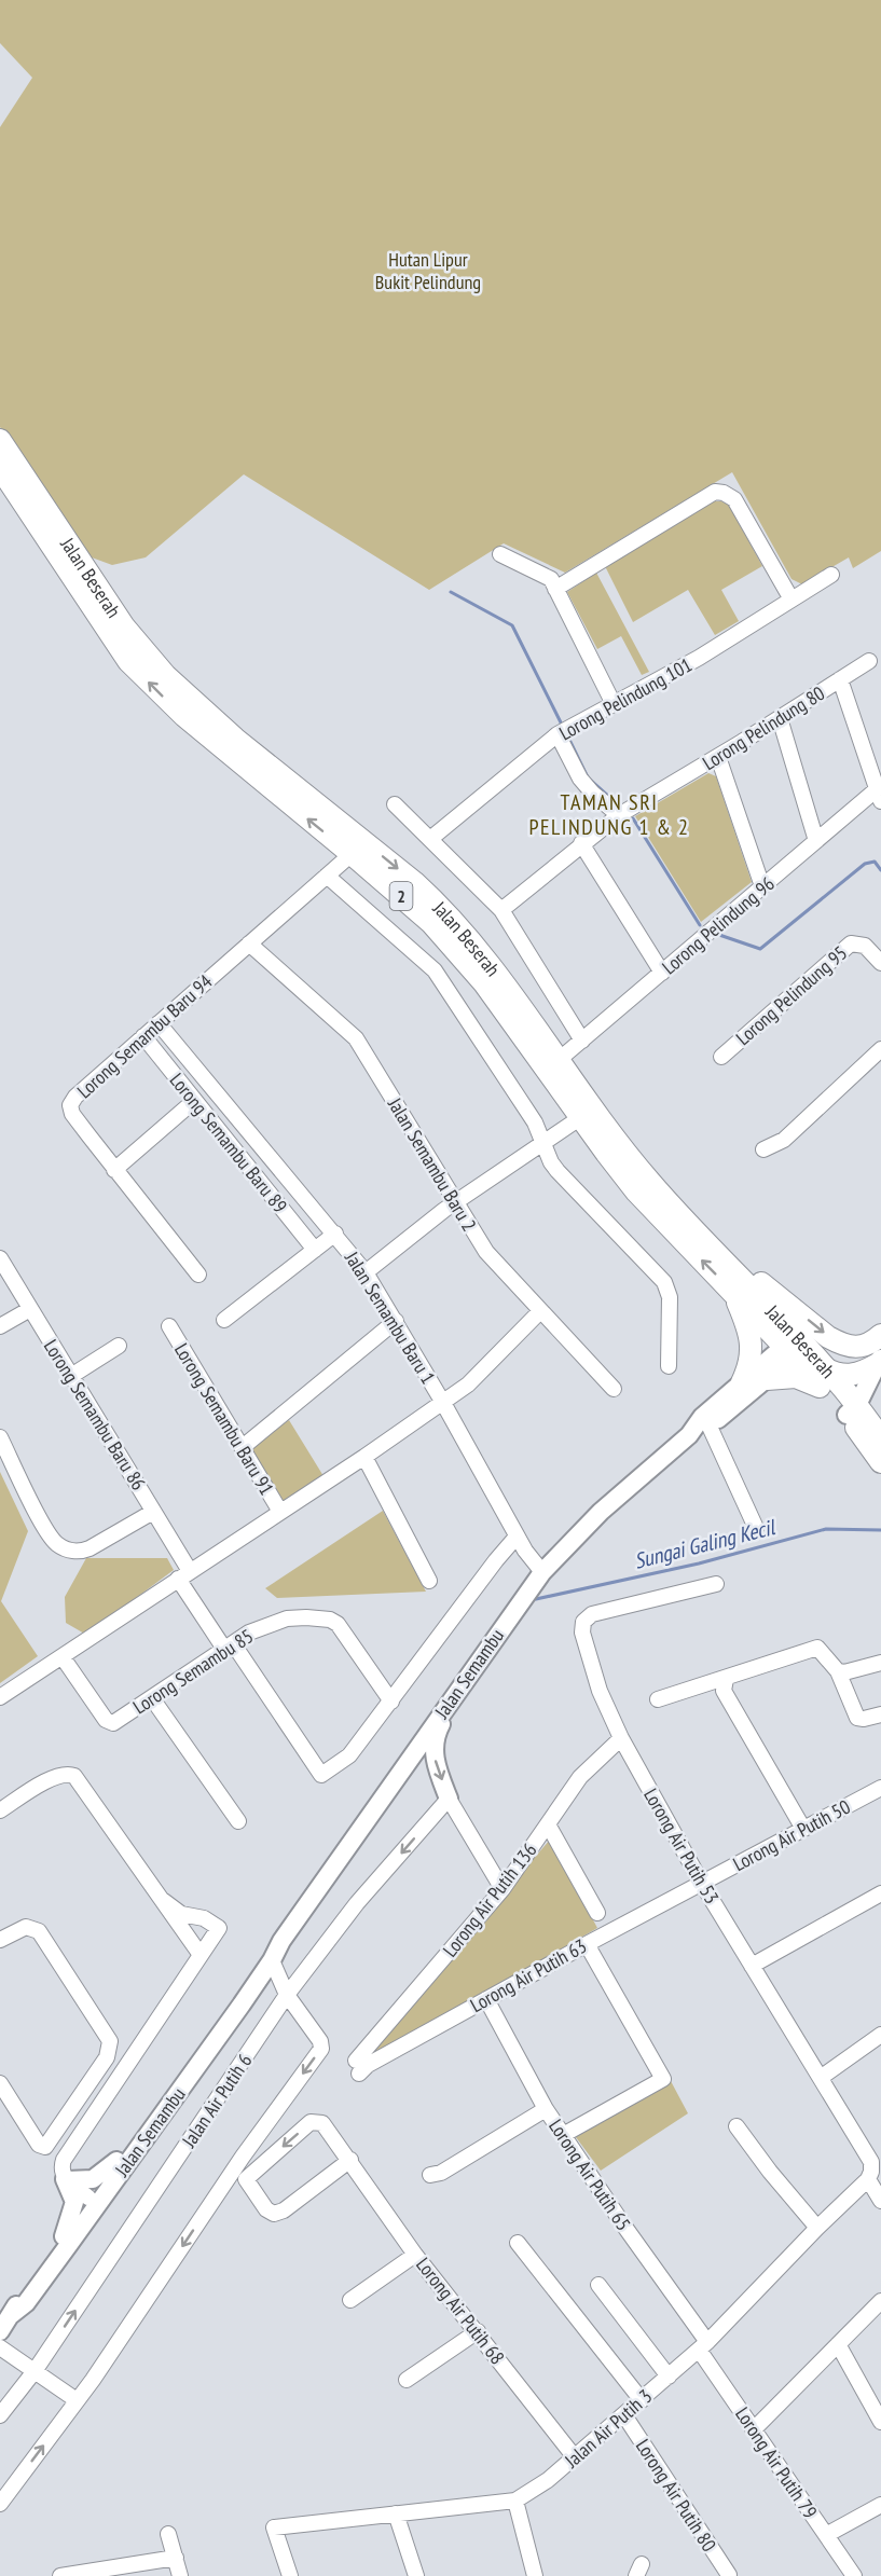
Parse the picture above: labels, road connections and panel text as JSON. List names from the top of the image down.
{
  "streets": {
    "highway": ["Jalan Beserah", "2"],
    "main road": ["Jalan Semambu"],
    "street": [
      "Lorong Pelindung 101",
      "Lorong Pelindung 80",
      "Lorong Pelindung 96",
      "Lorong Pelindung 95",
      "Lorong Semambu Baru 94",
      "Lorong Semambu Baru 89",
      "Jalan Semambu Baru 2",
      "Jalan Semambu Baru 1",
      "Lorong Semambu Baru 86",
      "Lorong Semambu Baru 91",
      "Lorong Semambu 85",
      "Lorong Air Putih 50",
      "Lorong Air Putih 53",
      "Lorong Air Putih 136",
      "Lorong Air Putih 63",
      "Jalan Air Putih 6",
      "Lorong Air Putih 65",
      "Lorong Air Putih 68",
      "Jalan Air Putih 3",
      "Lorong Air Putih 79",
      "Lorong Air Putih 80"
    ]
  },
  "crossings": [
    ["Jalan Beserah", "Lorong Pelindung 96"],
    ["Jalan Beserah", "Lorong Semambu Baru 94"],
    ["Jalan Beserah", "Jalan Semambu"],
    ["Lorong Semambu Baru 94", "Lorong Semambu Baru 89"],
    ["Lorong Semambu Baru 94", "Jalan Semambu Baru 2"],
    ["Lorong Semambu Baru 94", "Jalan Semambu Baru 1"],
    ["Jalan Semambu Baru 2", "Lorong Semambu Baru 91"],
    ["Jalan Semambu Baru 1", "Lorong Semambu Baru 91"],
    ["Jalan Semambu Baru 1", "Jalan Semambu"],
    ["Lorong Semambu Baru 86", "Lorong Semambu Baru 91"],
    ["Lorong Semambu Baru 86", "Lorong Semambu 85"],
    ["Lorong Semambu Baru 91", "Lorong Semambu 85"],
    ["Lorong Air Putih 50", "Lorong Air Putih 53"],
    ["Lorong Air Putih 50", "Lorong Air Putih 63"],
    ["Lorong Air Putih 53", "Lorong Air Putih 136"],
    ["Lorong Air Putih 53", "Lorong Air Putih 63"],
    ["Lorong Air Putih 53", "Jalan Air Putih 3"],
    ["Lorong Air Putih 136", "Lorong Air Putih 63"],
    ["Lorong Air Putih 63", "Lorong Air Putih 65"],
    ["Lorong Air Putih 65", "Jalan Air Putih 3"],
    ["Lorong Air Putih 65", "Lorong Air Putih 79"],
    ["Lorong Air Putih 68", "Jalan Air Putih 3"],
    ["Jalan Air Putih 3", "Lorong Air Putih 79"],
    ["Jalan Air Putih 3", "Lorong Air Putih 80"]
  ],
  "districts": ["TAMAN SRI PELINDUNG 1 & 2"],
  "water": ["Sungai Galing Kecil"],
  "parks": ["Hutan Lipur Bukit Pelindung"]
}
